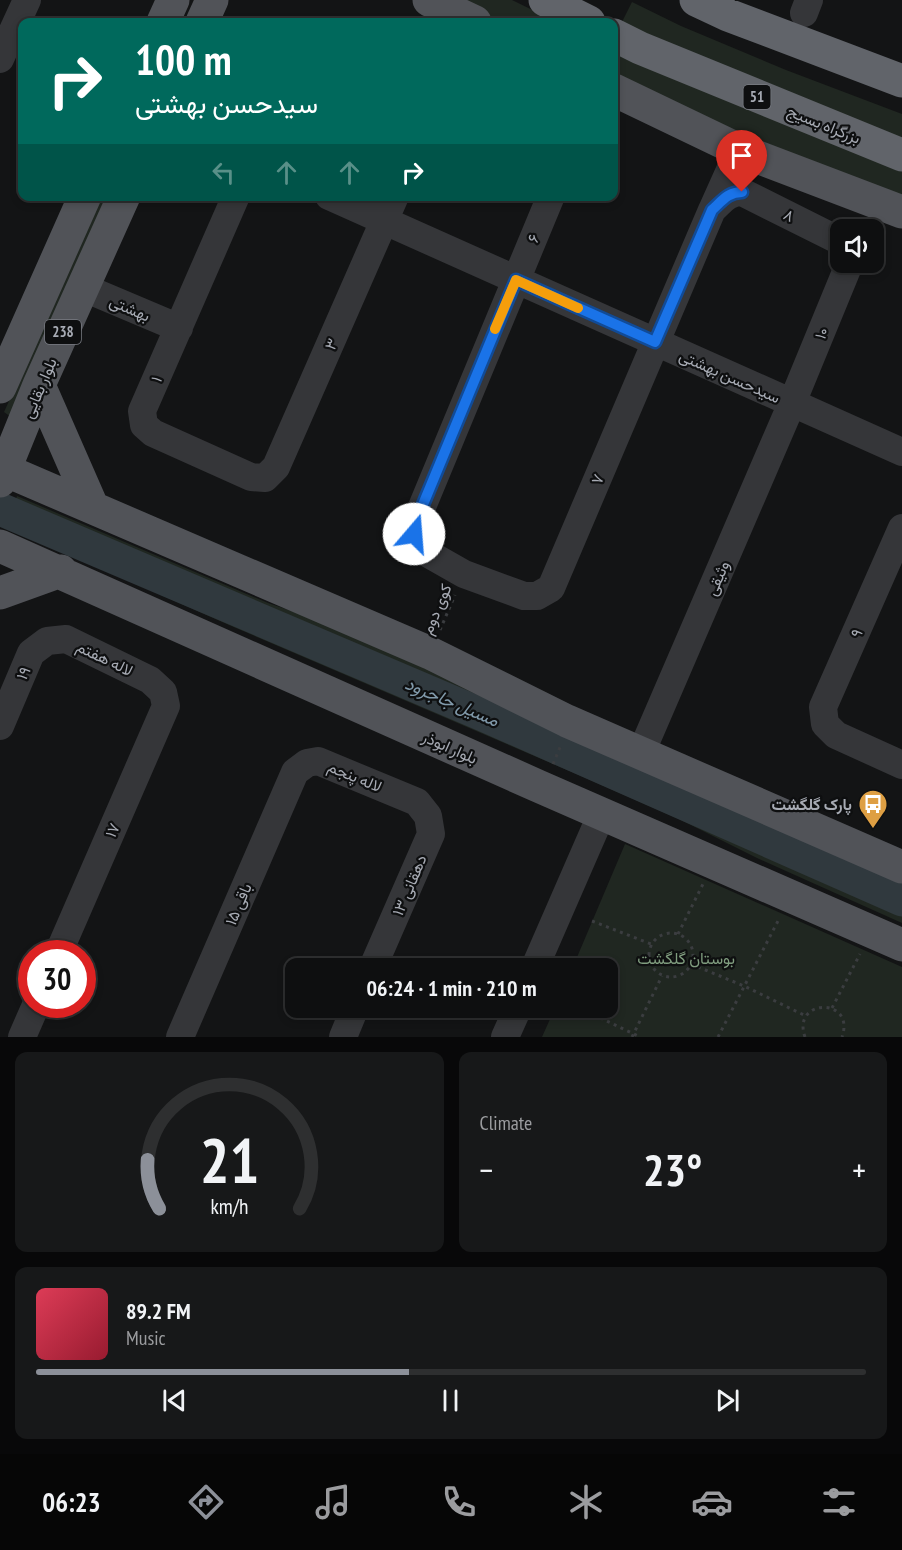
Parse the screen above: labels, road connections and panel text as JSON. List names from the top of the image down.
{
  "streets": {
    "highway": ["51", "بزرگراه بسیج"],
    "main road": ["238", "بلوار بقایی", "بلوار ابوذر"],
    "street": [
      "۸",
      "۶",
      "بهشتی",
      "۱۰",
      "۳",
      "سیدحسن بهشتی",
      "۱",
      "۷",
      "وثیقی",
      "۹",
      "لاله هفتم",
      "۱۹",
      "لاله پنجم",
      "۱۷",
      "دهقانی ۱۳",
      "باقی ۱۵"
    ],
    "path": ["کوی دوم"]
  },
  "crossings": [
    ["۸", "سیدحسن بهشتی"],
    ["۸", "۷"],
    ["۶", "سیدحسن بهشتی"],
    ["۶", "۷"],
    ["۶", "کوی دوم"],
    ["بهشتی", "۱"],
    ["بهشتی", "بلوار بقایی"],
    ["۱۰", "سیدحسن بهشتی"],
    ["۱۰", "وثیقی"],
    ["۳", "سیدحسن بهشتی"],
    ["۳", "۱"],
    ["سیدحسن بهشتی", "۷"],
    ["سیدحسن بهشتی", "وثیقی"],
    ["۷", "کوی دوم"],
    ["لاله هفتم", "۱۹"],
    ["لاله هفتم", "۱۷"],
    ["لاله پنجم", "دهقانی ۱۳"],
    ["لاله پنجم", "باقی ۱۵"]
  ],
  "water": ["مسیل جاجرود"],
  "parks": ["بوستان گلگشت"],
  "places": {
    "bus stop": ["پارک گلگشت"]
  },
  "page": {
    "turn": ["100 m", "سیدحسن بهشتی"],
    "limit": "30",
    "trip": "06:24 · 1 min · 210 m",
    "tile": "Climate",
    "heat": ["−", "23°", "+"],
    "song": ["89.2 FM", "Music"],
    "tabs": "06:23",
    "gauge": ["21", "km/h"]
  }
}
